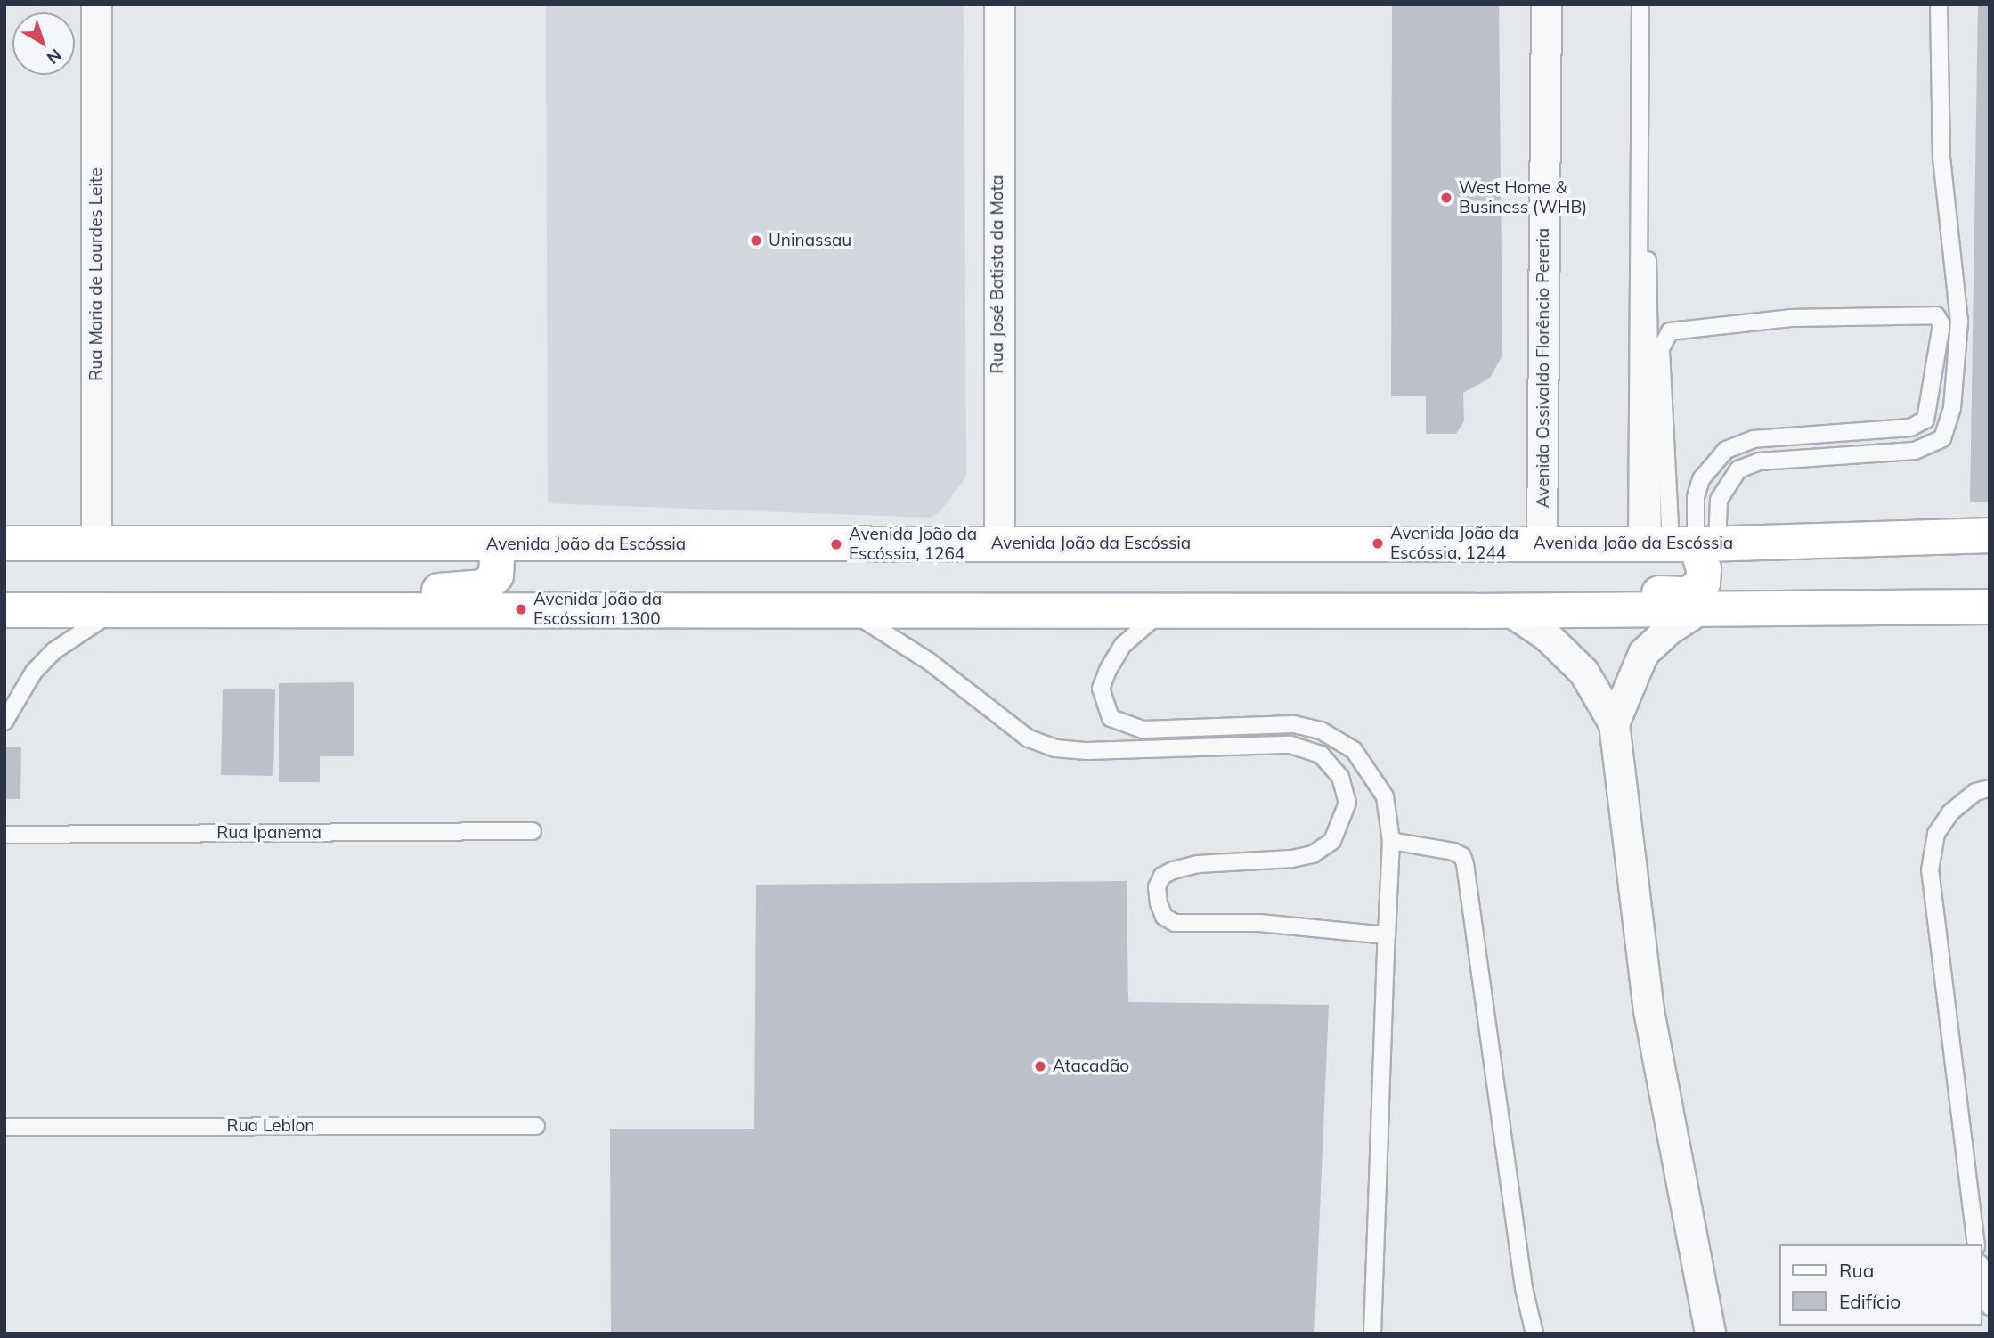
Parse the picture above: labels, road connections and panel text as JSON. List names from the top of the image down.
{
  "streets": {
    "main road": ["Avenida João da Escóssia"],
    "street": ["Rua Maria de Lourdes Leite", "Rua José Batista da Mota", "Avenida Ossivaldo Florêncio Pereria"],
    "lane": ["Rua Ipanema", "Rua Leblon"]
  },
  "crossings": [
    ["Rua Maria de Lourdes Leite", "Avenida João da Escóssia"],
    ["Rua José Batista da Mota", "Avenida João da Escóssia"],
    ["Avenida Ossivaldo Florêncio Pereria", "Avenida João da Escóssia"]
  ],
  "places": [
    "West Home & Business (WHB)",
    "Uninassau",
    "Avenida João da Escóssia, 1244",
    "Avenida João da Escóssia, 1264",
    "Avenida João da Escóssiam 1300",
    "Atacadão"
  ],
  "legend": ["Rua", "Edifício"],
  "north": "bottom right"
}
